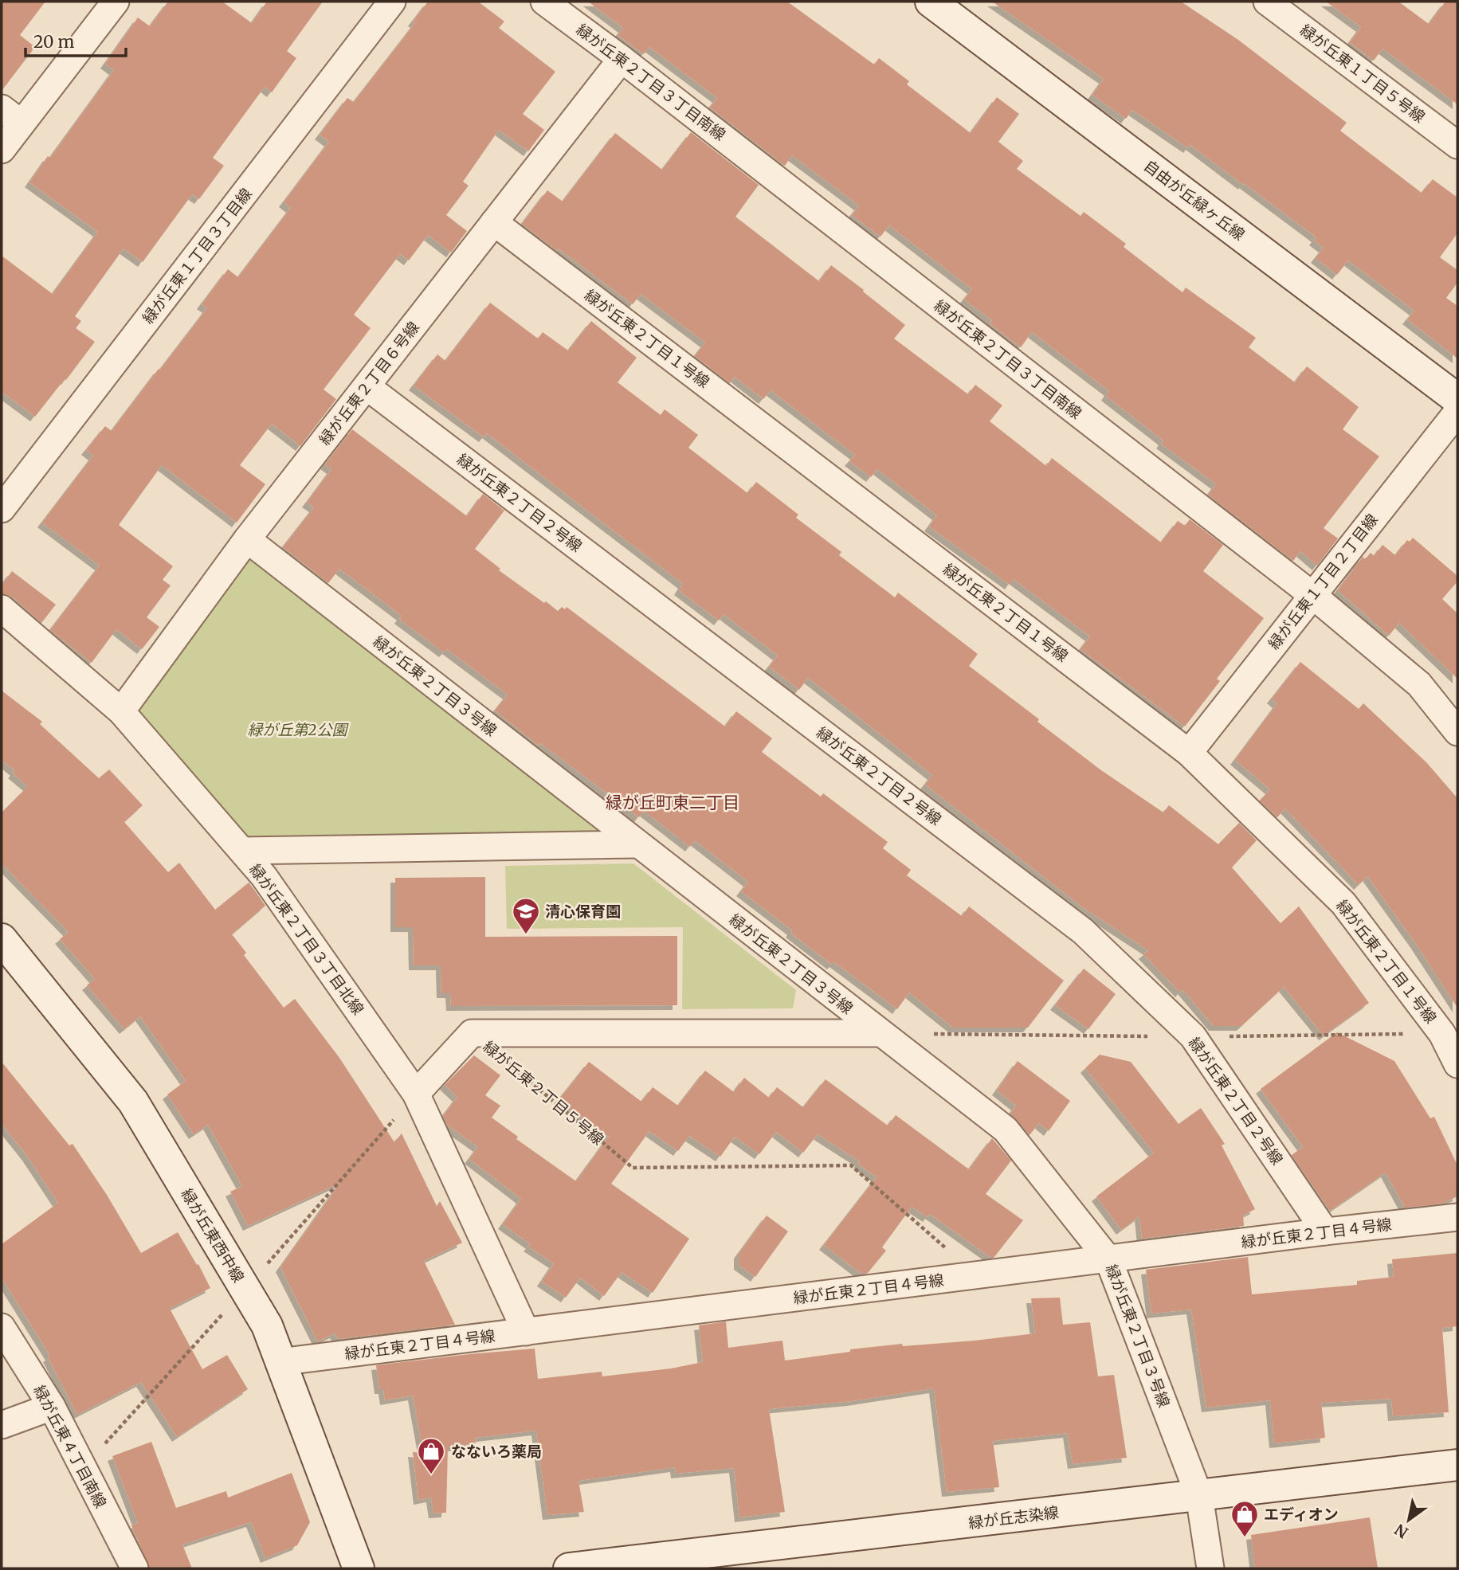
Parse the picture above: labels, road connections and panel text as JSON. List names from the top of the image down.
{
  "streets": {
    "street": [
      "緑が丘東１丁目５号線",
      "緑が丘東２丁目３丁目南線",
      "自由が丘緑ヶ丘線",
      "緑が丘東１丁目３丁目線",
      "緑が丘東２丁目１号線",
      "緑が丘東２丁目６号線",
      "緑が丘東２丁目２号線",
      "緑が丘東１丁目２丁目線",
      "緑が丘東２丁目３号線",
      "緑が丘東２丁目３丁目北線",
      "緑が丘東２丁目５号線",
      "緑が丘東２丁目４号線",
      "緑が丘東西中線",
      "緑が丘東４丁目南線",
      "緑が丘志染線"
    ]
  },
  "crossings": [
    ["緑が丘東２丁目３丁目南線", "緑が丘東２丁目６号線"],
    ["緑が丘東２丁目３丁目南線", "緑が丘東１丁目２丁目線"],
    ["緑が丘東２丁目１号線", "緑が丘東２丁目６号線"],
    ["緑が丘東２丁目１号線", "緑が丘東１丁目２丁目線"],
    ["緑が丘東２丁目６号線", "緑が丘東２丁目２号線"],
    ["緑が丘東２丁目６号線", "緑が丘東２丁目３号線"],
    ["緑が丘東２丁目６号線", "緑が丘東２丁目３丁目北線"],
    ["緑が丘東２丁目２号線", "緑が丘東２丁目４号線"],
    ["緑が丘東２丁目３号線", "緑が丘東２丁目５号線"],
    ["緑が丘東２丁目３号線", "緑が丘東２丁目４号線"],
    ["緑が丘東２丁目３号線", "緑が丘志染線"],
    ["緑が丘東２丁目３丁目北線", "緑が丘東２丁目４号線"],
    ["緑が丘東２丁目５号線", "緑が丘東２丁目４号線"],
    ["緑が丘東２丁目４号線", "緑が丘東西中線"]
  ],
  "districts": ["緑が丘町東二丁目"],
  "parks": ["緑が丘第2公園"],
  "places": {
    "school or university": ["清心保育園"],
    "shop": ["なないろ薬局", "エディオン"]
  },
  "scale_bar": "20 m",
  "north": "bottom left"
}
